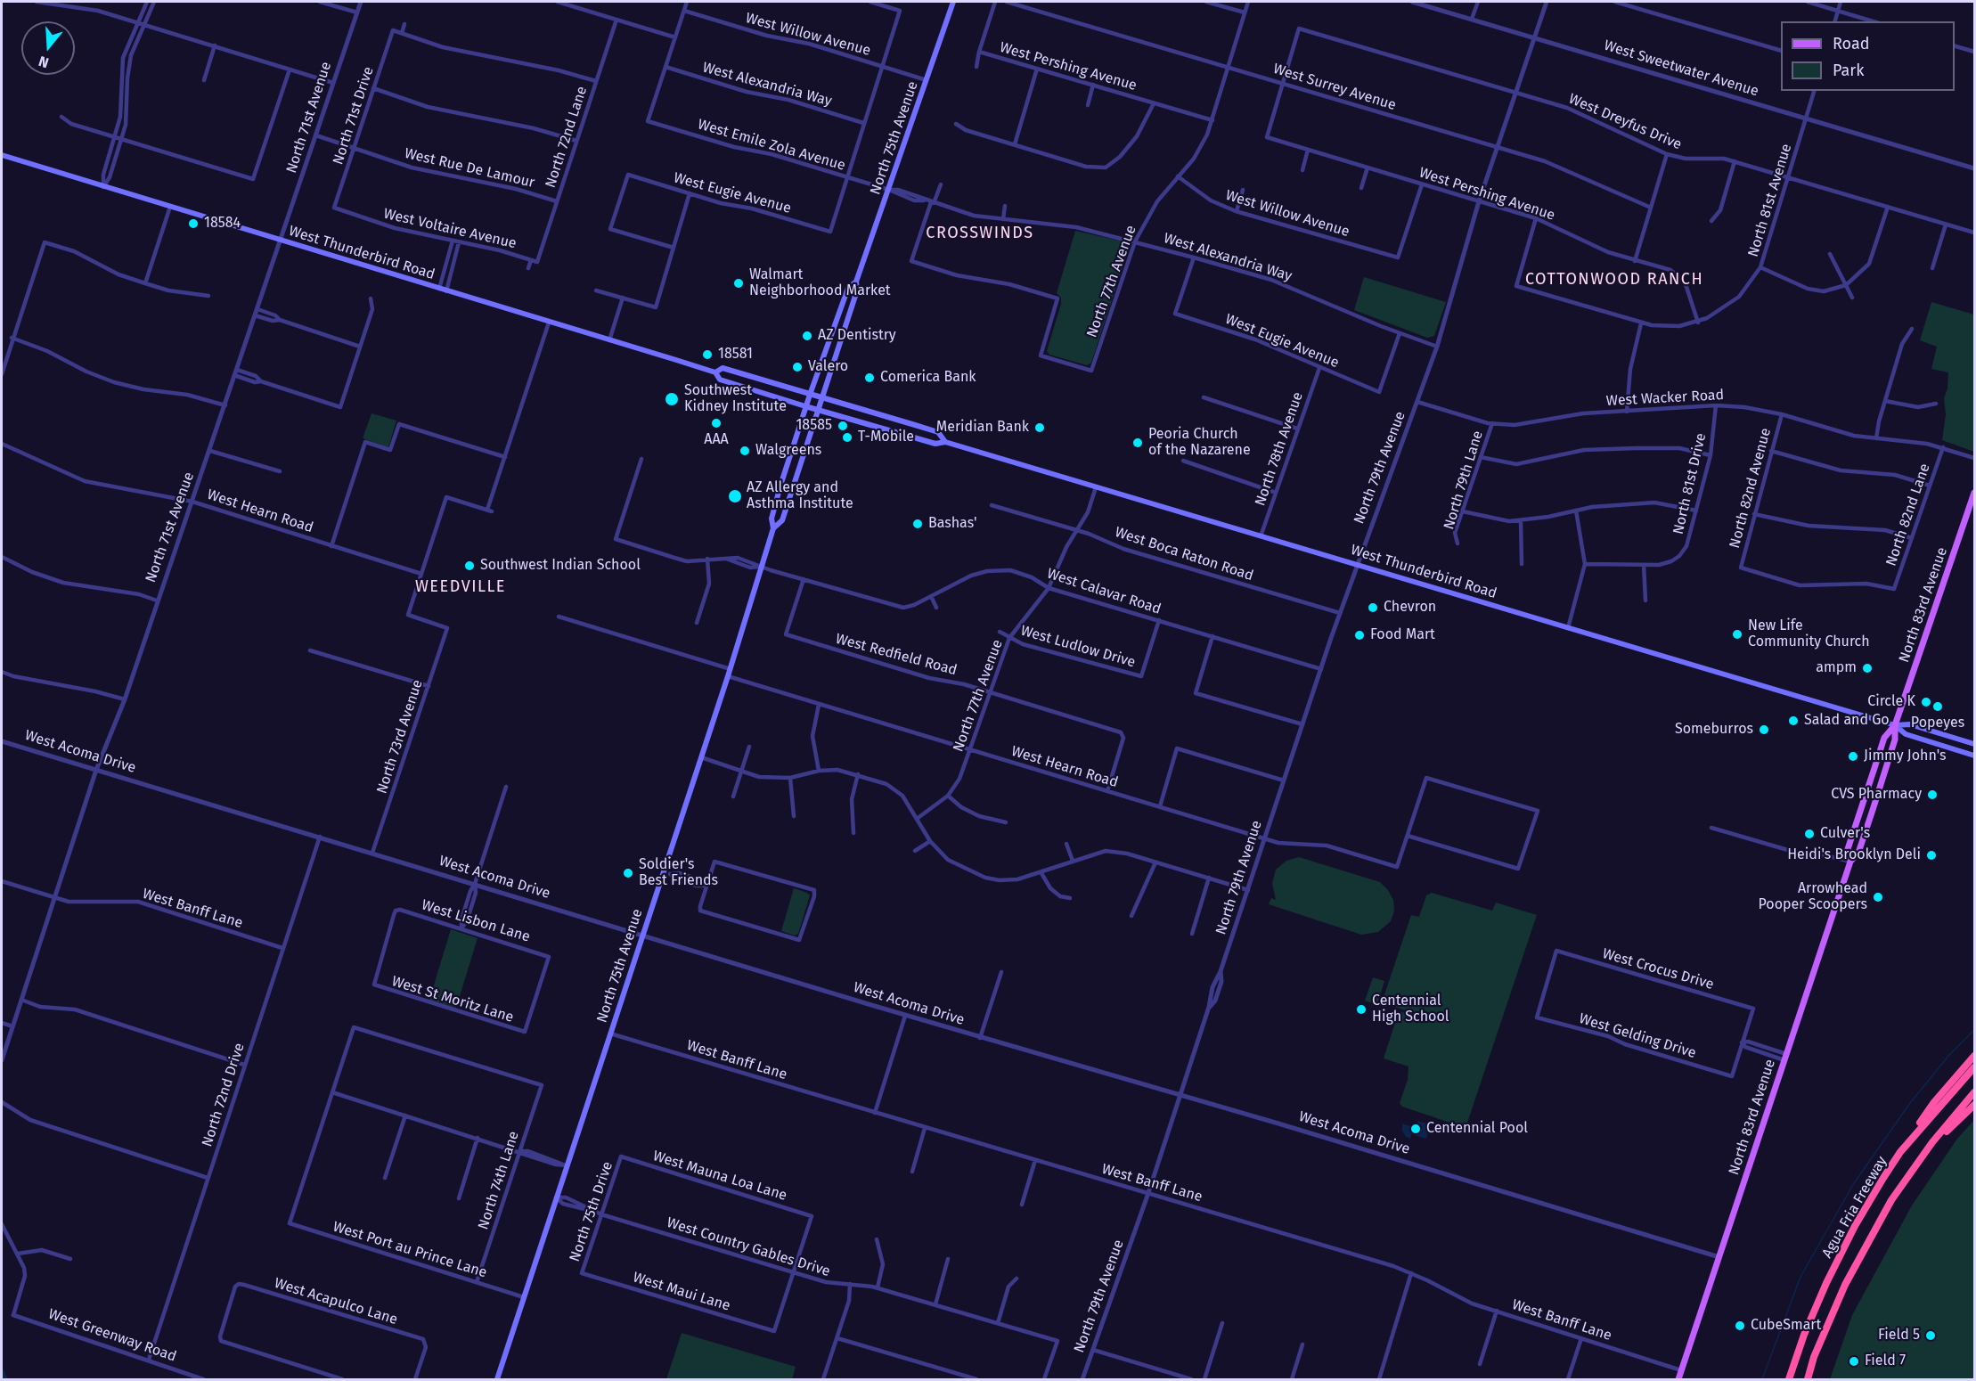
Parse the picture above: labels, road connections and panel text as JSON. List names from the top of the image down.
{
  "streets": {
    "highway": ["Agua Fria Freeway"],
    "main road": ["North 75th Avenue", "West Thunderbird Road", "North 83rd Avenue"],
    "street": [
      "West Willow Avenue",
      "West Pershing Avenue",
      "West Sweetwater Avenue",
      "West Alexandria Way",
      "West Surrey Avenue",
      "North 71st Drive",
      "North 71st Avenue",
      "West Dreyfus Drive",
      "North 72nd Lane",
      "West Emile Zola Avenue",
      "West Rue De Lamour",
      "West Eugie Avenue",
      "North 81st Avenue",
      "West Voltaire Avenue",
      "North 77th Avenue",
      "West Wacker Road",
      "North 78th Avenue",
      "North 79th Avenue",
      "North 79th Lane",
      "North 81st Drive",
      "North 82nd Avenue",
      "West Hearn Road",
      "North 82nd Lane",
      "West Boca Raton Road",
      "West Calavar Road",
      "West Ludlow Drive",
      "West Redfield Road",
      "North 73rd Avenue",
      "West Acoma Drive",
      "West Banff Lane",
      "West Lisbon Lane",
      "West Crocus Drive",
      "West St Moritz Lane",
      "West Gelding Drive",
      "North 72nd Drive",
      "West Mauna Loa Lane",
      "North 74th Lane",
      "North 75th Drive",
      "West Country Gables Drive",
      "West Port au Prince Lane",
      "West Maui Lane",
      "West Acapulco Lane",
      "West Greenway Road"
    ]
  },
  "crossings": [
    ["West Willow Avenue", "West Pershing Avenue"],
    ["West Willow Avenue", "North 75th Avenue"],
    ["West Willow Avenue", "North 77th Avenue"],
    ["West Pershing Avenue", "West Surrey Avenue"],
    ["West Pershing Avenue", "West Dreyfus Drive"],
    ["West Pershing Avenue", "North 81st Avenue"],
    ["West Pershing Avenue", "North 77th Avenue"],
    ["West Pershing Avenue", "North 79th Avenue"],
    ["West Sweetwater Avenue", "North 81st Avenue"],
    ["West Sweetwater Avenue", "North 79th Avenue"],
    ["West Alexandria Way", "North 75th Avenue"],
    ["West Alexandria Way", "West Emile Zola Avenue"],
    ["West Alexandria Way", "West Eugie Avenue"],
    ["West Alexandria Way", "North 77th Avenue"],
    ["West Alexandria Way", "North 79th Avenue"],
    ["West Surrey Avenue", "West Dreyfus Drive"],
    ["West Surrey Avenue", "North 77th Avenue"],
    ["West Surrey Avenue", "North 79th Avenue"],
    ["North 71st Drive", "West Rue De Lamour"],
    ["North 71st Drive", "West Voltaire Avenue"],
    ["North 71st Avenue", "West Rue De Lamour"],
    ["North 71st Avenue", "West Thunderbird Road"],
    ["North 71st Avenue", "West Hearn Road"],
    ["North 71st Avenue", "West Acoma Drive"],
    ["North 71st Avenue", "West Banff Lane"],
    ["West Dreyfus Drive", "North 81st Avenue"],
    ["West Dreyfus Drive", "North 79th Avenue"],
    ["North 72nd Lane", "West Rue De Lamour"],
    ["North 72nd Lane", "West Voltaire Avenue"],
    ["North 75th Avenue", "West Emile Zola Avenue"],
    ["North 75th Avenue", "West Thunderbird Road"],
    ["North 75th Avenue", "West Hearn Road"],
    ["North 75th Avenue", "West Calavar Road"],
    ["North 75th Avenue", "West Acoma Drive"],
    ["North 75th Avenue", "West Banff Lane"],
    ["North 75th Avenue", "West Country Gables Drive"],
    ["North 75th Avenue", "West Port au Prince Lane"],
    ["West Emile Zola Avenue", "West Eugie Avenue"],
    ["West Eugie Avenue", "North 78th Avenue"],
    ["West Thunderbird Road", "North 77th Avenue"],
    ["West Thunderbird Road", "North 78th Avenue"],
    ["West Thunderbird Road", "North 79th Avenue"],
    ["West Thunderbird Road", "North 83rd Avenue"],
    ["North 77th Avenue", "West Hearn Road"],
    ["North 77th Avenue", "West Boca Raton Road"],
    ["North 77th Avenue", "West Calavar Road"],
    ["North 77th Avenue", "West Ludlow Drive"],
    ["North 77th Avenue", "West Redfield Road"],
    ["West Wacker Road", "North 79th Avenue"],
    ["West Wacker Road", "North 79th Lane"],
    ["West Wacker Road", "North 81st Drive"],
    ["West Wacker Road", "North 82nd Avenue"],
    ["West Wacker Road", "North 82nd Lane"],
    ["North 79th Avenue", "West Hearn Road"],
    ["North 79th Avenue", "West Boca Raton Road"],
    ["North 79th Avenue", "West Calavar Road"],
    ["North 79th Avenue", "West Acoma Drive"],
    ["North 79th Avenue", "West Banff Lane"],
    ["North 82nd Avenue", "North 82nd Lane"],
    ["West Hearn Road", "West Redfield Road"],
    ["West Hearn Road", "North 73rd Avenue"],
    ["West Calavar Road", "West Ludlow Drive"],
    ["West Calavar Road", "West Redfield Road"],
    ["North 83rd Avenue", "West Acoma Drive"],
    ["North 83rd Avenue", "West Banff Lane"],
    ["North 73rd Avenue", "West Acoma Drive"],
    ["West Acoma Drive", "North 72nd Drive"],
    ["West Banff Lane", "North 72nd Drive"],
    ["West Lisbon Lane", "West St Moritz Lane"],
    ["West Crocus Drive", "West Gelding Drive"],
    ["North 72nd Drive", "West Greenway Road"],
    ["West Mauna Loa Lane", "North 75th Drive"],
    ["West Mauna Loa Lane", "West Country Gables Drive"],
    ["West Mauna Loa Lane", "West Maui Lane"],
    ["North 74th Lane", "West Port au Prince Lane"],
    ["North 75th Drive", "West Country Gables Drive"],
    ["North 75th Drive", "West Maui Lane"],
    ["West Country Gables Drive", "West Maui Lane"]
  ],
  "districts": ["CROSSWINDS", "COTTONWOOD RANCH", "WEEDVILLE"],
  "places": [
    "18584",
    "Walmart Neighborhood Market",
    "AZ Dentistry",
    "18581",
    "Valero",
    "Comerica Bank",
    "Southwest Kidney Institute",
    "AAA",
    "18585",
    "Meridian Bank",
    "T-Mobile",
    "Peoria Church of the Nazarene",
    "Walgreens",
    "AZ Allergy and Asthma Institute",
    "Bashas'",
    "Southwest Indian School",
    "Chevron",
    "New Life Community Church",
    "Food Mart",
    "ampm",
    "Circle K",
    "Popeyes",
    "Salad and Go",
    "Someburros",
    "Jimmy John's",
    "CVS Pharmacy",
    "Culver's",
    "Heidi's Brooklyn Deli",
    "Soldier's Best Friends",
    "Arrowhead Pooper Scoopers",
    "Centennial High School",
    "Centennial Pool",
    "CubeSmart",
    "Field 5",
    "Field 7"
  ],
  "legend": ["Road", "Park"],
  "north": "bottom"
}
